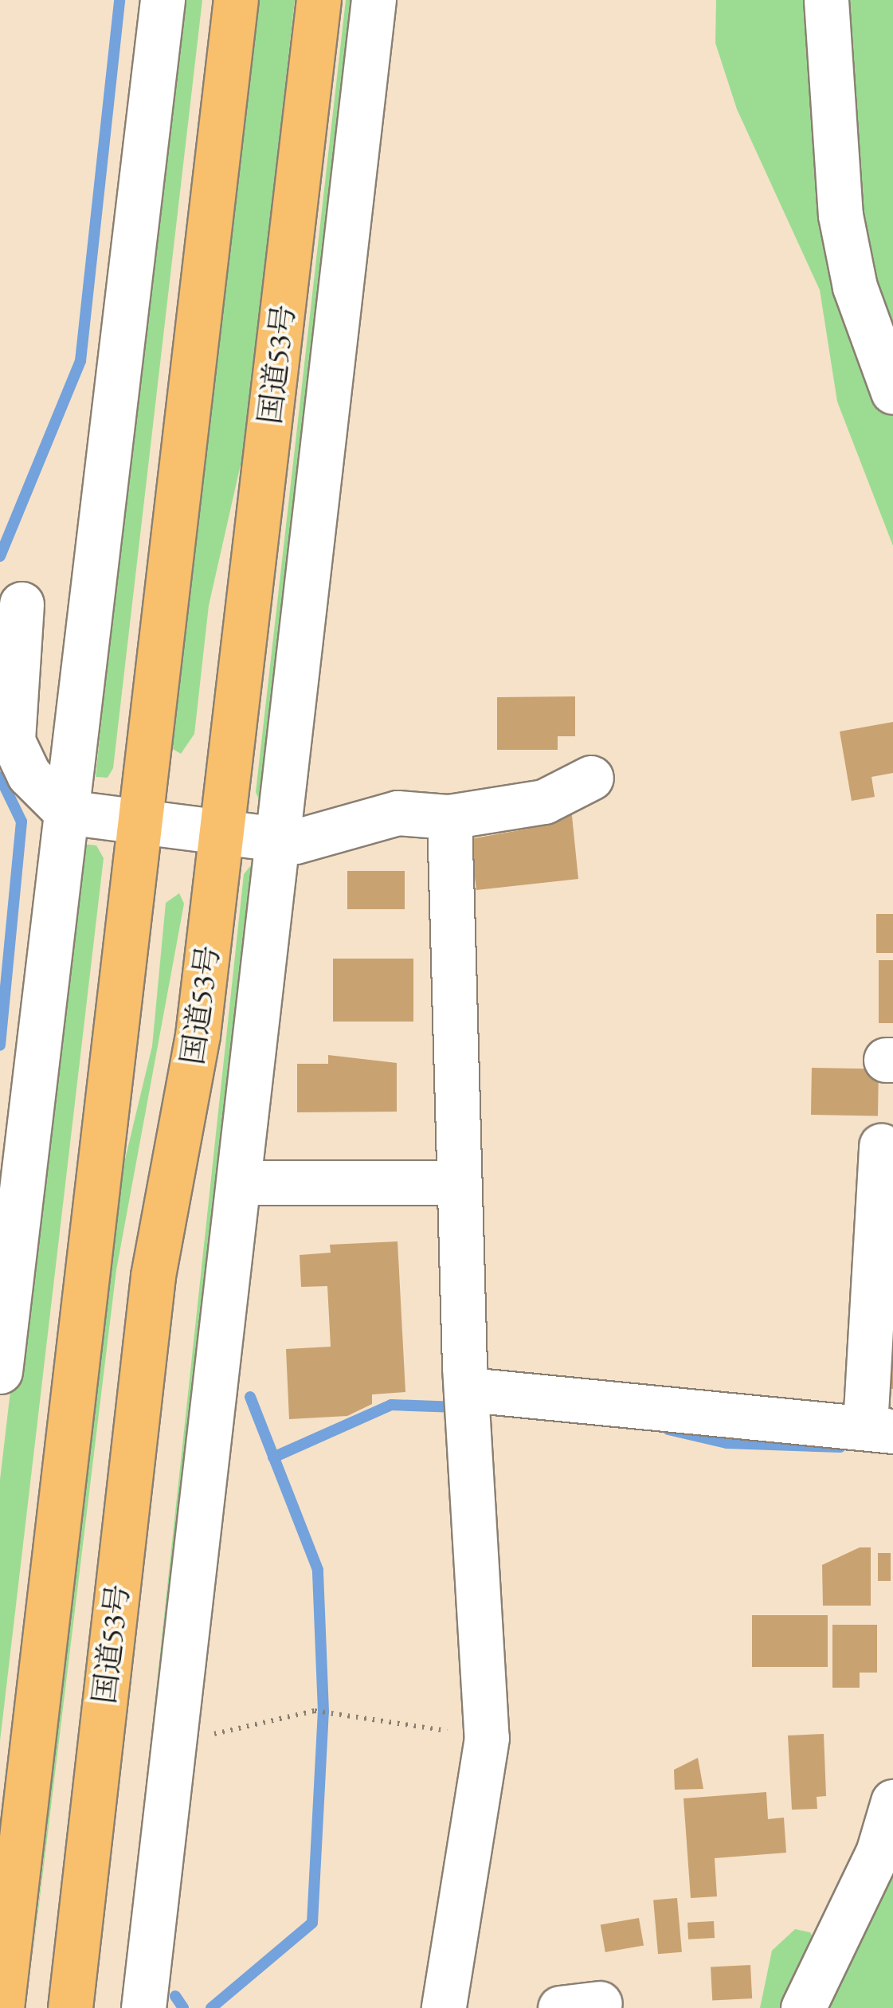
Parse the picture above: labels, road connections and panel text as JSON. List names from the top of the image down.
{
  "streets": {
    "highway": ["国道53号"]
  }
}
